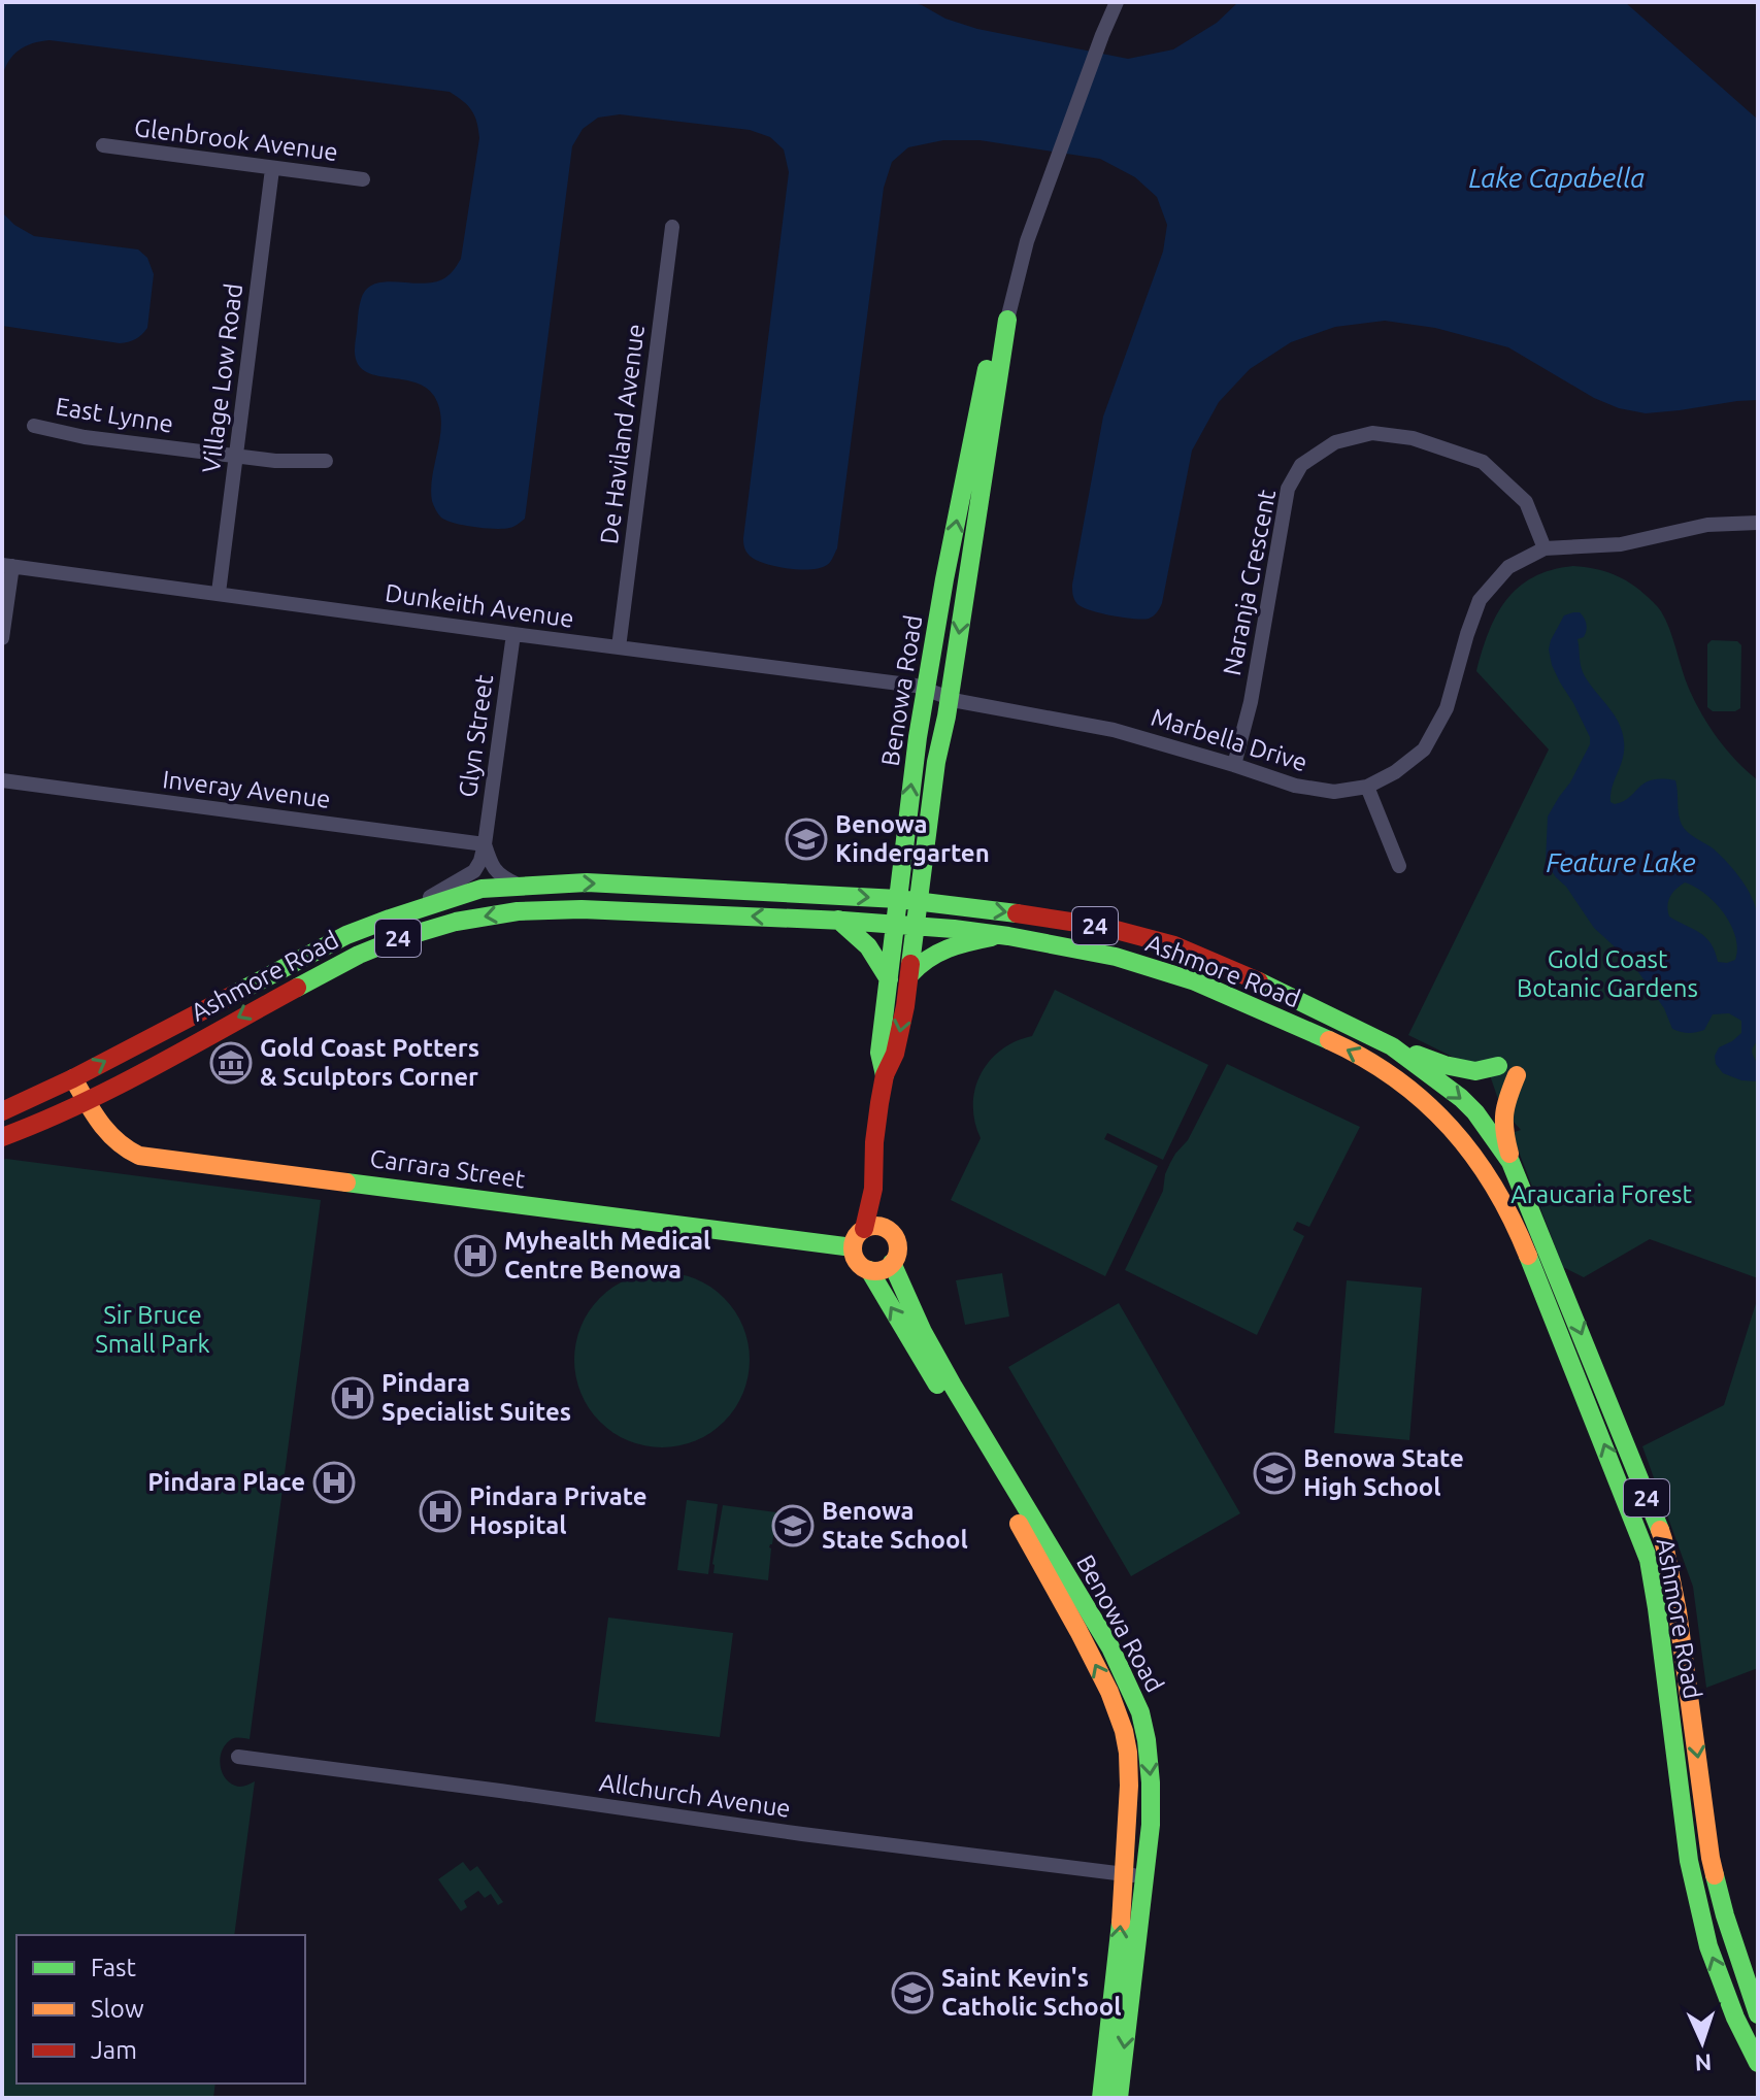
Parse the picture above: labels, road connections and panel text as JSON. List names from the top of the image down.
{
  "streets": {
    "main road": [
      "Benowa Road",
      "24",
      "Ashmore Road",
      "Carrara Street"
    ],
    "street": [
      "Glenbrook Avenue",
      "Village Low Road",
      "East Lynne",
      "De Haviland Avenue",
      "Naranja Crescent",
      "Dunkeith Avenue",
      "Glyn Street",
      "Marbella Drive",
      "Inveray Avenue",
      "Allchurch Avenue"
    ]
  },
  "crossings": [
    ["Glenbrook Avenue", "Village Low Road"],
    ["Village Low Road", "East Lynne"],
    ["Village Low Road", "Dunkeith Avenue"],
    ["De Haviland Avenue", "Dunkeith Avenue"],
    ["Naranja Crescent", "Marbella Drive"],
    ["Dunkeith Avenue", "Benowa Road"],
    ["Dunkeith Avenue", "Glyn Street"],
    ["Dunkeith Avenue", "Marbella Drive"],
    ["Benowa Road", "Marbella Drive"],
    ["Benowa Road", "Ashmore Road"],
    ["Benowa Road", "Carrara Street"],
    ["Benowa Road", "Allchurch Avenue"],
    ["Glyn Street", "Inveray Avenue"],
    ["Glyn Street", "Ashmore Road"],
    ["Ashmore Road", "Carrara Street"]
  ],
  "water": ["Lake Capabella", "Feature Lake"],
  "parks": ["Gold Coast Botanic Gardens", "Araucaria Forest", "Sir Bruce Small Park"],
  "places": {
    "school or university": [
      "Benowa Kindergarten",
      "Benowa State High School",
      "Benowa State School",
      "Saint Kevin's Catholic School"
    ],
    "museum": ["Gold Coast Potters & Sculptors Corner"],
    "hospital": [
      "Myhealth Medical Centre Benowa",
      "Pindara Specialist Suites",
      "Pindara Place",
      "Pindara Private Hospital"
    ]
  },
  "legend": ["Fast", "Slow", "Jam"],
  "north": "bottom"
}
